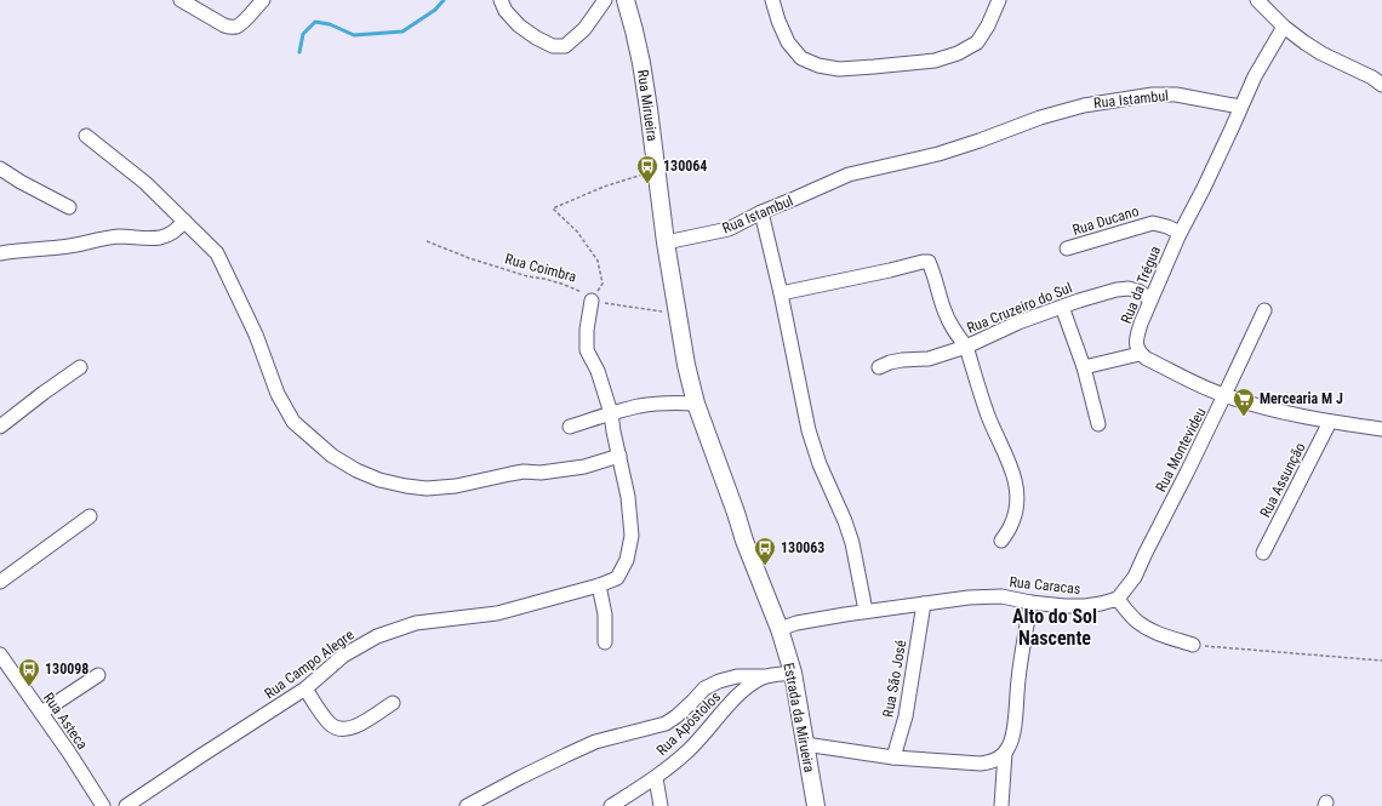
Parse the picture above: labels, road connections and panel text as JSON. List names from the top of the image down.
{
  "streets": {
    "main road": ["Rua Mirueira", "Estrada da Mirueira"],
    "street": [
      "Rua Istambul",
      "Rua Ducano",
      "Rua da Trégua",
      "Rua Cruzeiro do Sul",
      "Rua Montevideu",
      "Rua Assunção",
      "Rua Caracas",
      "Rua Campo Alegre",
      "Rua São José",
      "Rua Asteca",
      "Rua Apóstolos"
    ],
    "path": ["Rua Coimbra"]
  },
  "crossings": [
    ["Rua Istambul", "Rua Mirueira"],
    ["Rua Istambul", "Rua da Trégua"],
    ["Rua Ducano", "Rua da Trégua"],
    ["Rua da Trégua", "Rua Cruzeiro do Sul"],
    ["Rua Montevideu", "Rua Caracas"],
    ["Rua Caracas", "Rua São José"],
    ["Rua Caracas", "Estrada da Mirueira"],
    ["Estrada da Mirueira", "Rua Apóstolos"]
  ],
  "districts": ["Alto do Sol Nascente"],
  "places": {
    "bus stop": ["130064", "130063", "130098"],
    "supermarket": ["Mercearia M J"]
  }
}
